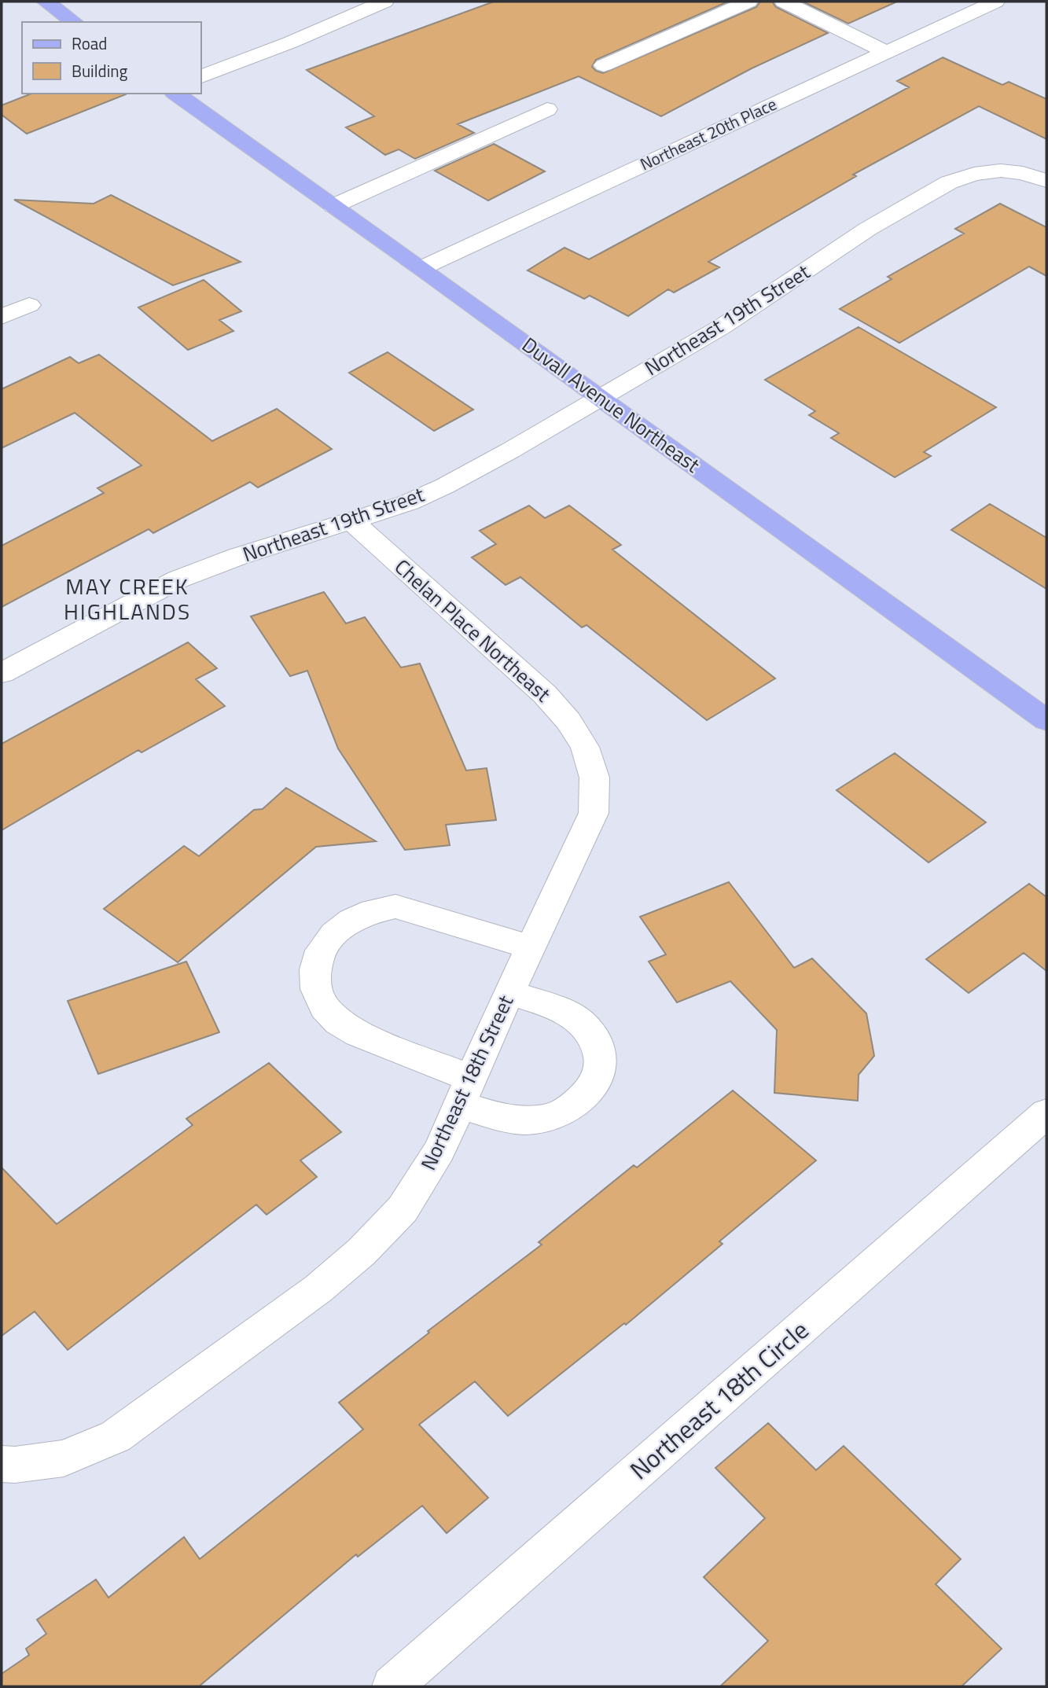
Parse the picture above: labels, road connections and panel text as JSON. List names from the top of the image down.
{
  "streets": {
    "main road": ["Duvall Avenue Northeast"],
    "street": [
      "Northeast 20th Place",
      "Northeast 19th Street",
      "Chelan Place Northeast",
      "Northeast 18th Street",
      "Northeast 18th Circle"
    ]
  },
  "crossings": [
    ["Northeast 20th Place", "Duvall Avenue Northeast"],
    ["Northeast 19th Street", "Duvall Avenue Northeast"],
    ["Northeast 19th Street", "Chelan Place Northeast"],
    ["Chelan Place Northeast", "Northeast 18th Street"]
  ],
  "districts": ["MAY CREEK HIGHLANDS"],
  "legend": ["Road", "Building"]
}
